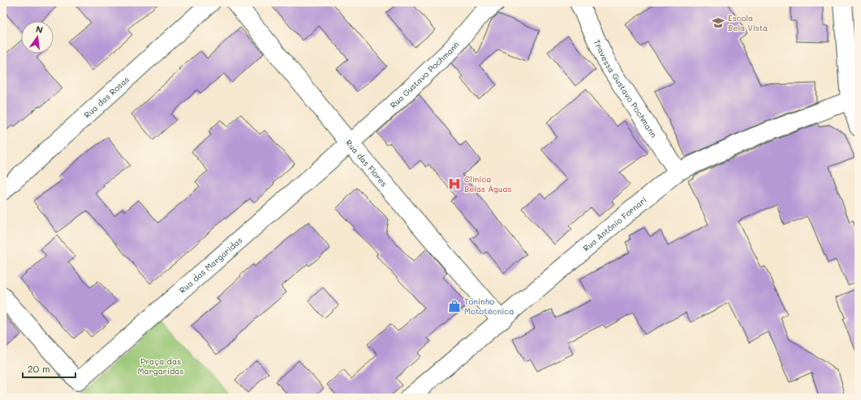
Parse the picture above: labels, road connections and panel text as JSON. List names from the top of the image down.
{
  "streets": {
    "street": [
      "Rua Gustavo Pochmann",
      "Travessa Gustavo Pochmann",
      "Rua das Rosas",
      "Rua das Flores",
      "Rua Antônio Fornari",
      "Rua das Margaridas"
    ]
  },
  "crossings": [
    ["Rua Gustavo Pochmann", "Rua das Flores"],
    ["Rua Gustavo Pochmann", "Rua das Margaridas"],
    ["Travessa Gustavo Pochmann", "Rua Antônio Fornari"],
    ["Rua das Flores", "Rua Antônio Fornari"],
    ["Rua das Flores", "Rua das Margaridas"]
  ],
  "parks": ["Praça das Margaridas"],
  "places": {
    "school or university": ["Escola Bela Vista"],
    "hospital": ["Clínica Belas Águas"],
    "shop": ["Toninho Mototécnica"]
  },
  "scale_bar": "20 m",
  "north": "top"
}
